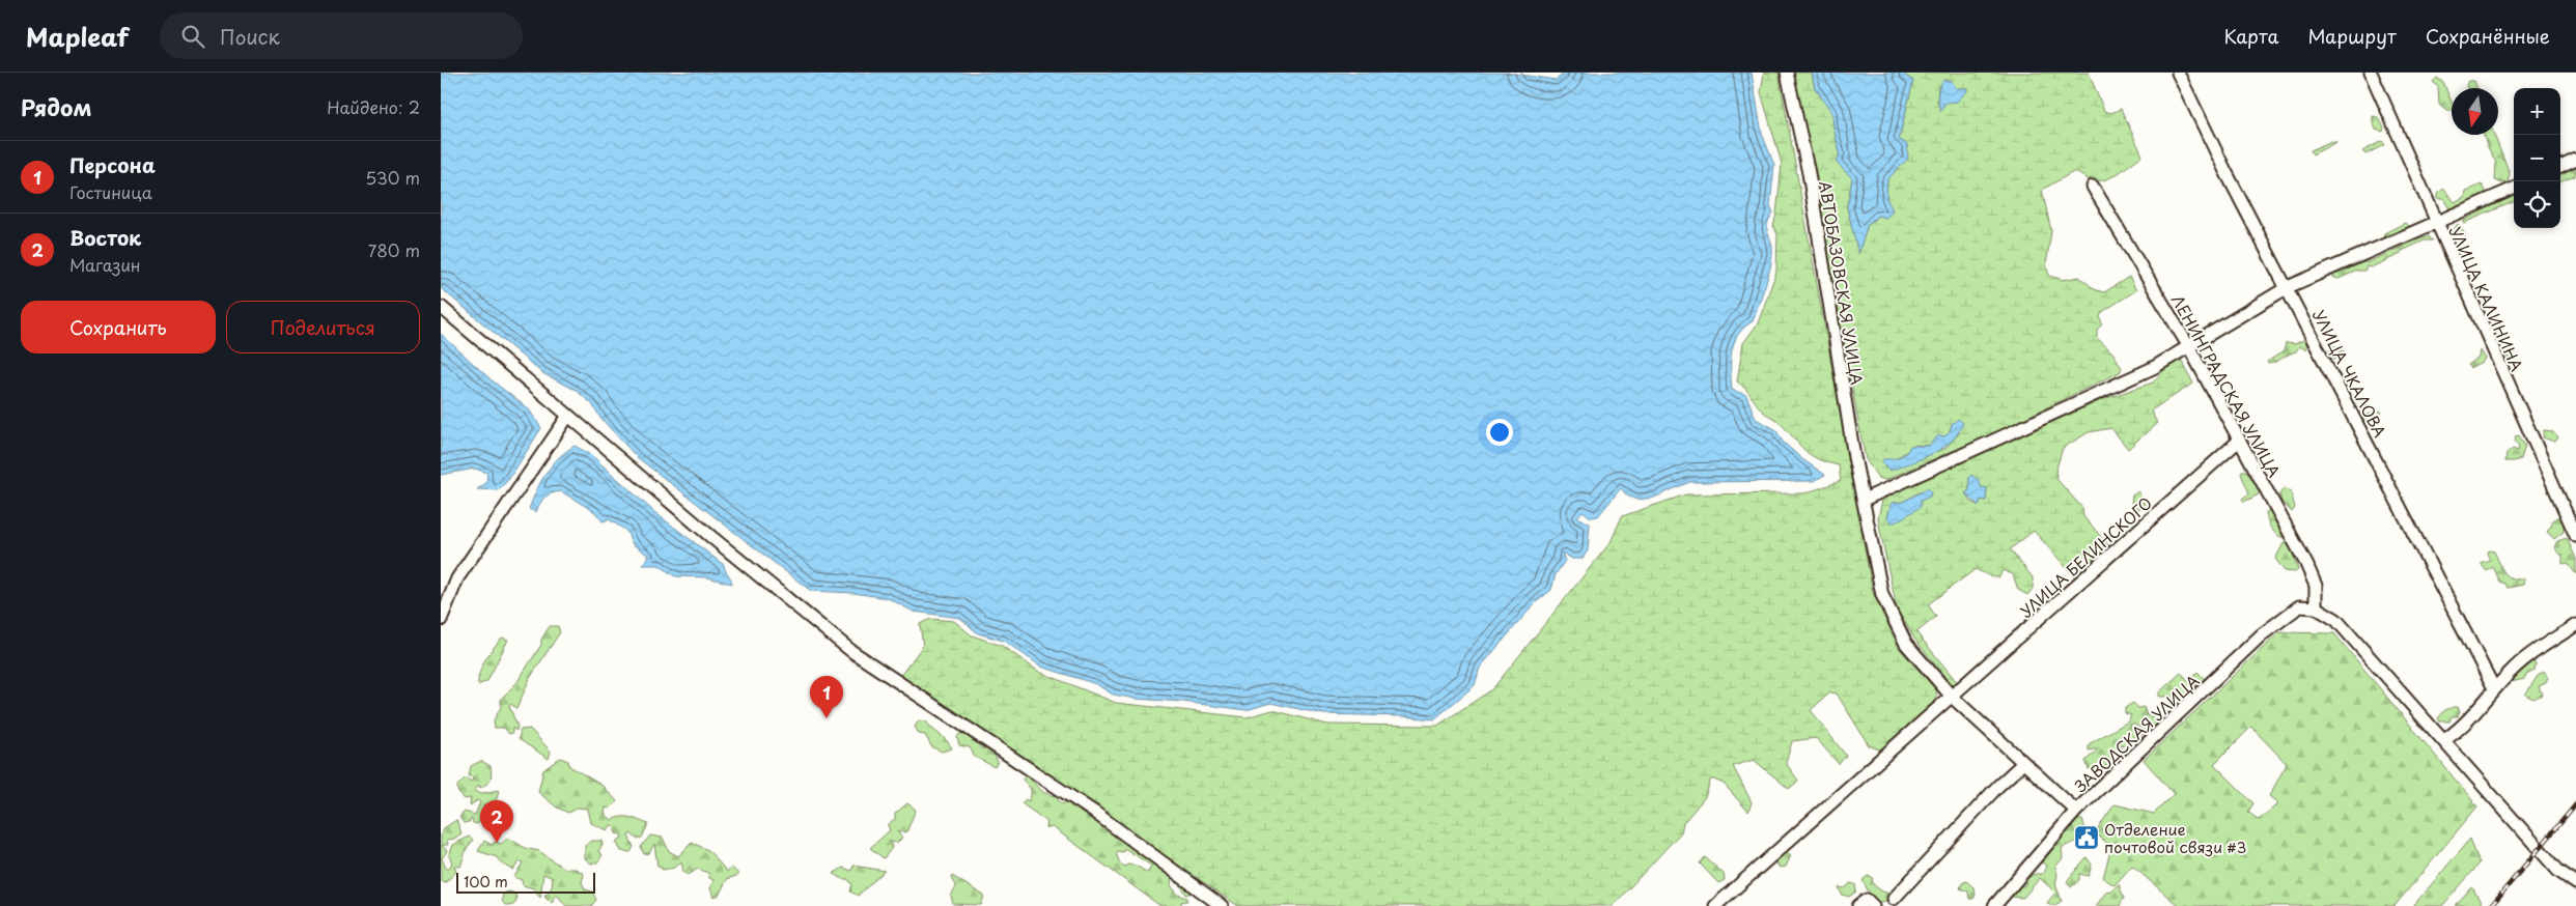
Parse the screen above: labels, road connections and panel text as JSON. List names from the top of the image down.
{
  "streets": {
    "street": [
      "АВТОБАЗОВСКАЯ УЛИЦА",
      "УЛИЦА КАЛИНИНА",
      "УЛИЦА ЧКАЛОВА",
      "ЛЕНИНГРАДСКАЯ УЛИЦА",
      "УЛИЦА БЕЛИНСКОГО",
      "ЗАВОДСКАЯ УЛИЦА"
    ]
  },
  "crossings": [
    ["ЛЕНИНГРАДСКАЯ УЛИЦА", "УЛИЦА БЕЛИНСКОГО"],
    ["ЛЕНИНГРАДСКАЯ УЛИЦА", "ЗАВОДСКАЯ УЛИЦА"]
  ],
  "places": {
    "public building": ["Отделение почтовой связи #3"]
  },
  "scale_bar": "100 m",
  "north": "bottom",
  "page": {
    "header": "Mapleaf",
    "search": "Поиск",
    "nav": ["Карта", "Маршрут", "Сохранённые"],
    "heading": ["Рядом", "Найдено: 2"],
    "map_buttons": ["+", "−"],
    "list": [
      {
        "mark": "1",
        "name": "Персона",
        "note": "Гостиница",
        "value": "530 m"
      },
      {
        "mark": "2",
        "name": "Восток",
        "note": "Магазин",
        "value": "780 m"
      }
    ],
    "buttons": ["Сохранить", "Поделиться"],
    "pins": ["1", "2"],
    "scale": "100 m"
  }
}
